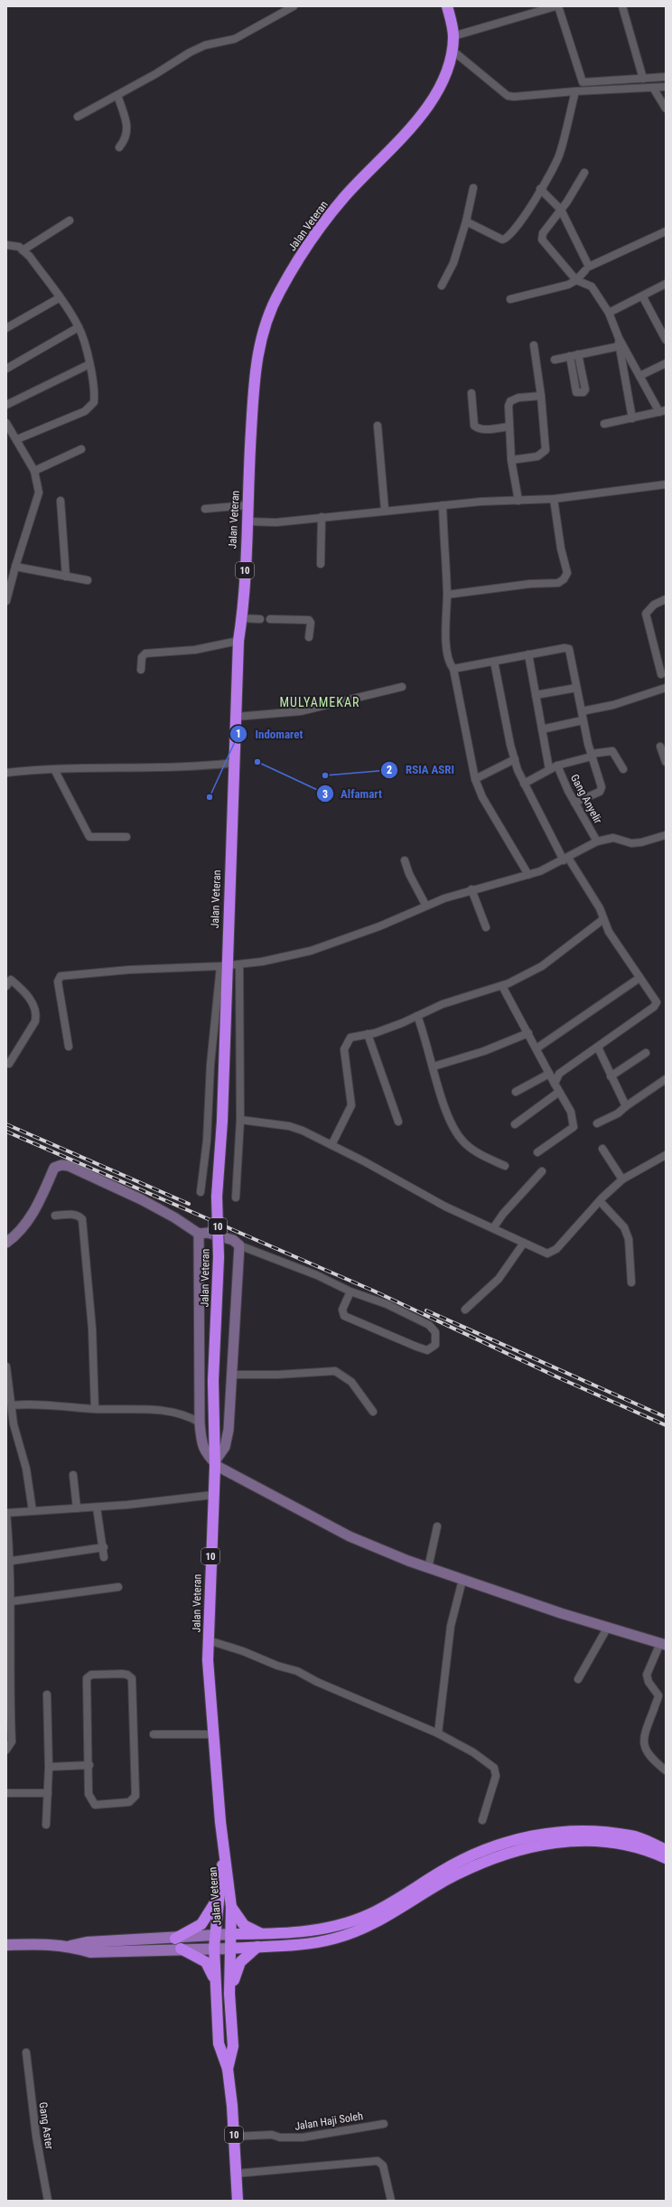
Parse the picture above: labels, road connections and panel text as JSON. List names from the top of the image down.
{
  "streets": {
    "highway": ["Jalan Veteran", "10"],
    "street": ["Gang Anyelir", "Jalan Haji Soleh", "Gang Aster"]
  },
  "crossings": [
    ["Jalan Veteran", "10"],
    ["10", "Jalan Haji Soleh"]
  ],
  "districts": ["MULYAMEKAR"],
  "places": ["Alfamart", "RSIA ASRI", "Indomaret"]
}
